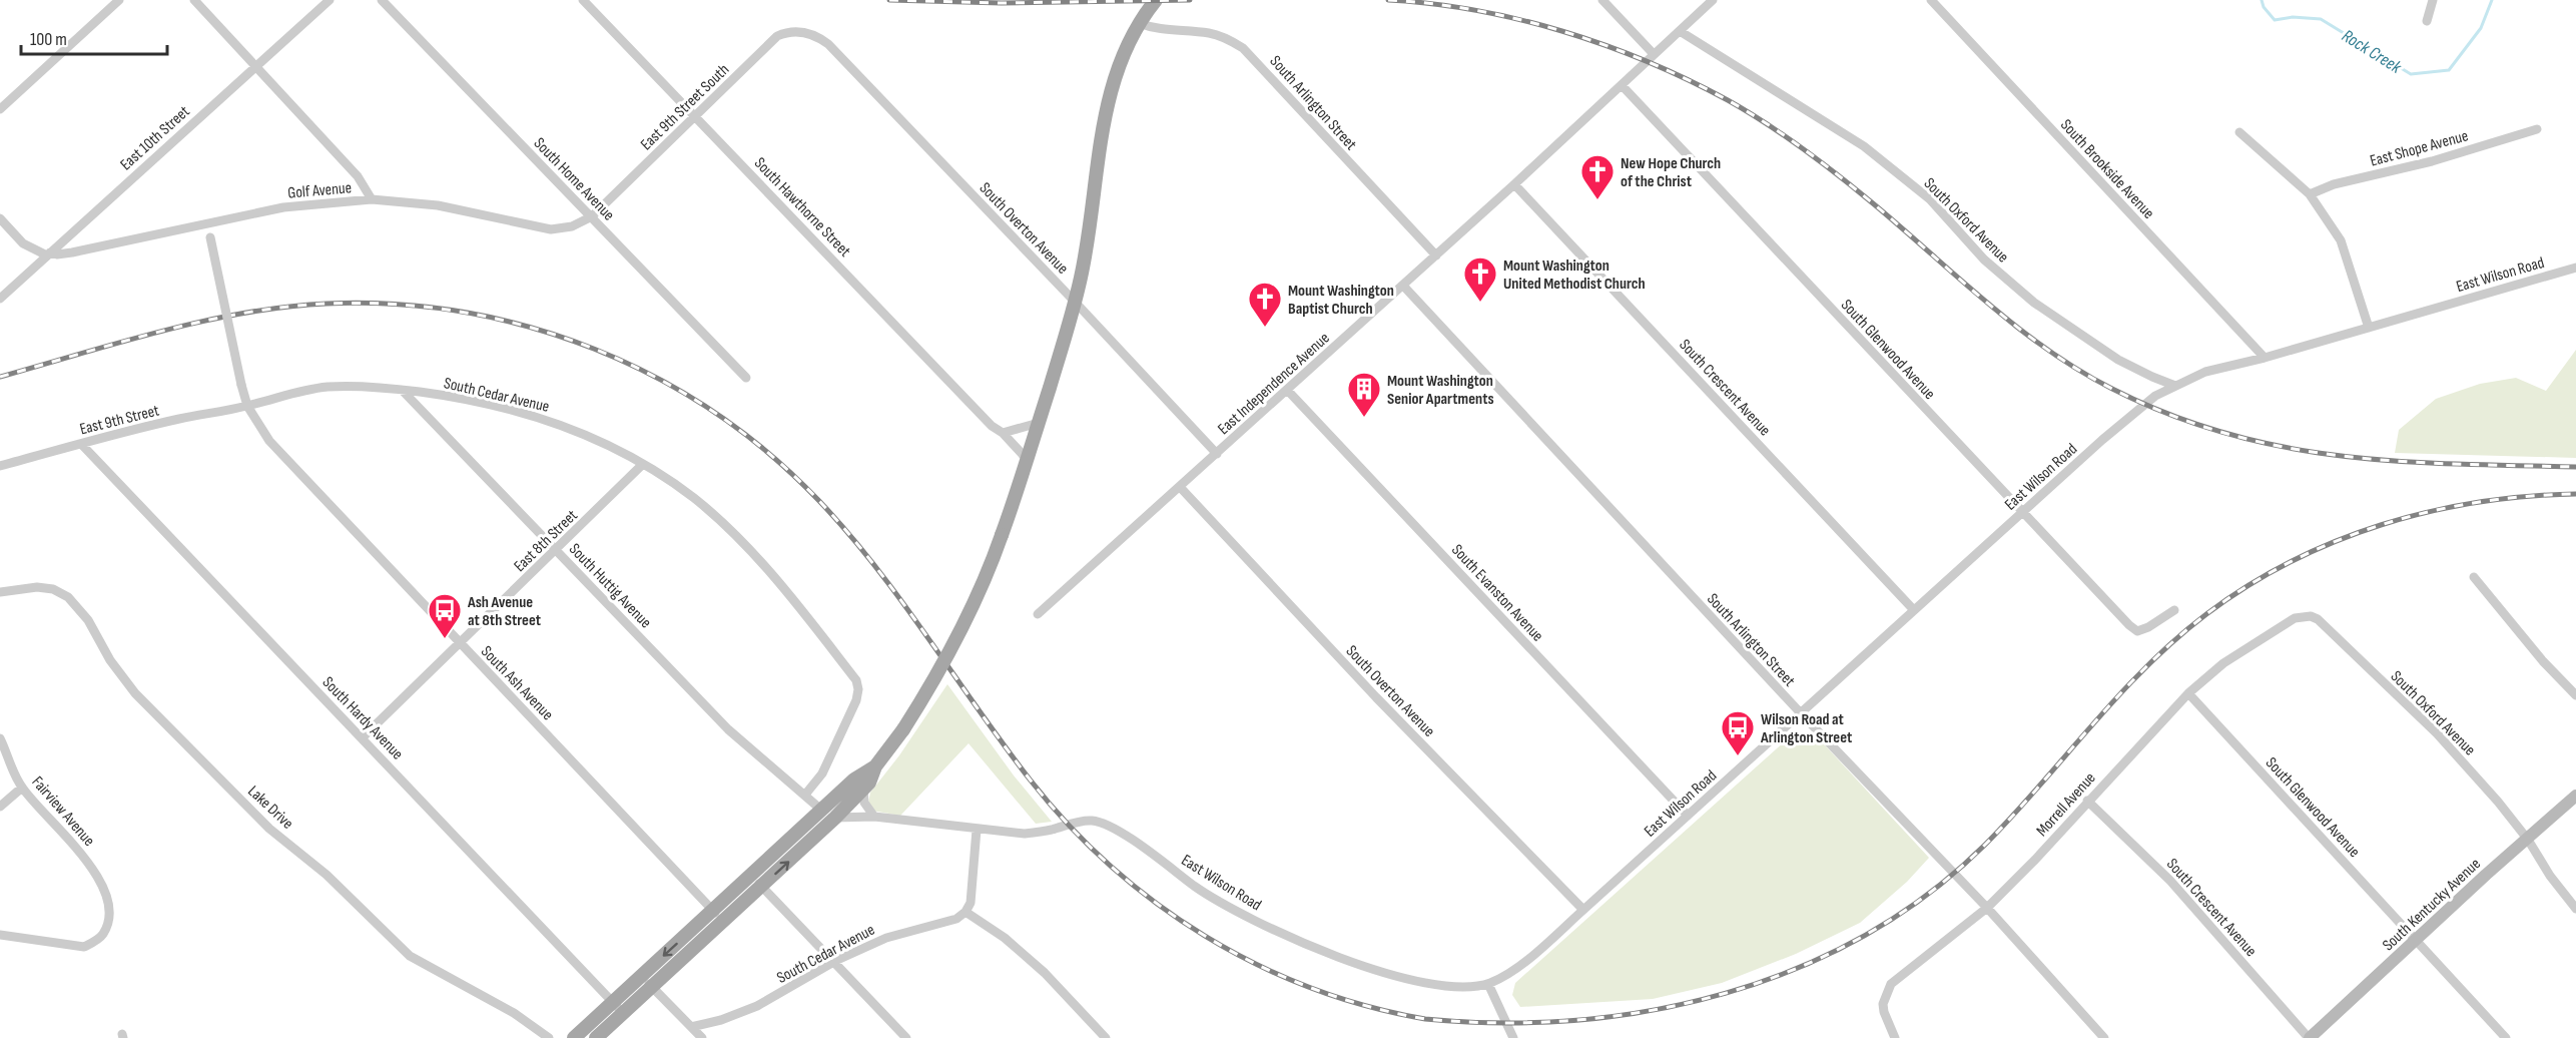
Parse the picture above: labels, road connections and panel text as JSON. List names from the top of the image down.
{
  "streets": {
    "street": [
      "South Arlington Street",
      "East 9th Street South",
      "East 10th Street",
      "East Shope Avenue",
      "South Brookside Avenue",
      "South Home Avenue",
      "Golf Avenue",
      "South Hawthorne Street",
      "South Oxford Avenue",
      "South Overton Avenue",
      "East Wilson Road",
      "South Glenwood Avenue",
      "East Independence Avenue",
      "South Crescent Avenue",
      "South Cedar Avenue",
      "East 9th Street",
      "East 8th Street",
      "South Huttig Avenue",
      "South Evanston Avenue",
      "South Ash Avenue",
      "South Hardy Avenue",
      "Morrell Avenue",
      "Lake Drive",
      "Fairview Avenue",
      "South Kentucky Avenue"
    ]
  },
  "crossings": [
    ["South Arlington Street", "East Wilson Road"],
    ["South Arlington Street", "East Independence Avenue"],
    ["South Arlington Street", "Morrell Avenue"],
    ["East 9th Street South", "South Home Avenue"],
    ["East 9th Street South", "Golf Avenue"],
    ["East 9th Street South", "South Hawthorne Street"],
    ["East 9th Street South", "South Overton Avenue"],
    ["East 10th Street", "Golf Avenue"],
    ["South Brookside Avenue", "East Wilson Road"],
    ["South Home Avenue", "Golf Avenue"],
    ["South Oxford Avenue", "East Wilson Road"],
    ["South Oxford Avenue", "East Independence Avenue"],
    ["South Oxford Avenue", "Morrell Avenue"],
    ["South Oxford Avenue", "South Kentucky Avenue"],
    ["South Overton Avenue", "East Wilson Road"],
    ["South Overton Avenue", "East Independence Avenue"],
    ["East Wilson Road", "South Glenwood Avenue"],
    ["East Wilson Road", "South Crescent Avenue"],
    ["East Wilson Road", "South Evanston Avenue"],
    ["South Glenwood Avenue", "East Independence Avenue"],
    ["South Glenwood Avenue", "Morrell Avenue"],
    ["South Glenwood Avenue", "South Kentucky Avenue"],
    ["East Independence Avenue", "South Crescent Avenue"],
    ["East Independence Avenue", "South Evanston Avenue"],
    ["South Crescent Avenue", "Morrell Avenue"],
    ["South Crescent Avenue", "South Kentucky Avenue"],
    ["South Cedar Avenue", "East 9th Street"],
    ["South Cedar Avenue", "East 8th Street"],
    ["South Cedar Avenue", "South Huttig Avenue"],
    ["South Cedar Avenue", "South Ash Avenue"],
    ["East 9th Street", "South Ash Avenue"],
    ["East 9th Street", "South Hardy Avenue"],
    ["East 8th Street", "South Huttig Avenue"],
    ["East 8th Street", "South Ash Avenue"],
    ["East 8th Street", "South Hardy Avenue"]
  ],
  "water": ["Rock Creek"],
  "places": {
    "church": ["New Hope Church of the Christ", "Mount Washington United Methodist Church", "Mount Washington Baptist Church"],
    "building": ["Mount Washington Senior Apartments"],
    "bus stop": ["Ash Avenue at 8th Street", "Wilson Road at Arlington Street"]
  },
  "scale_bar": "100 m"
}
